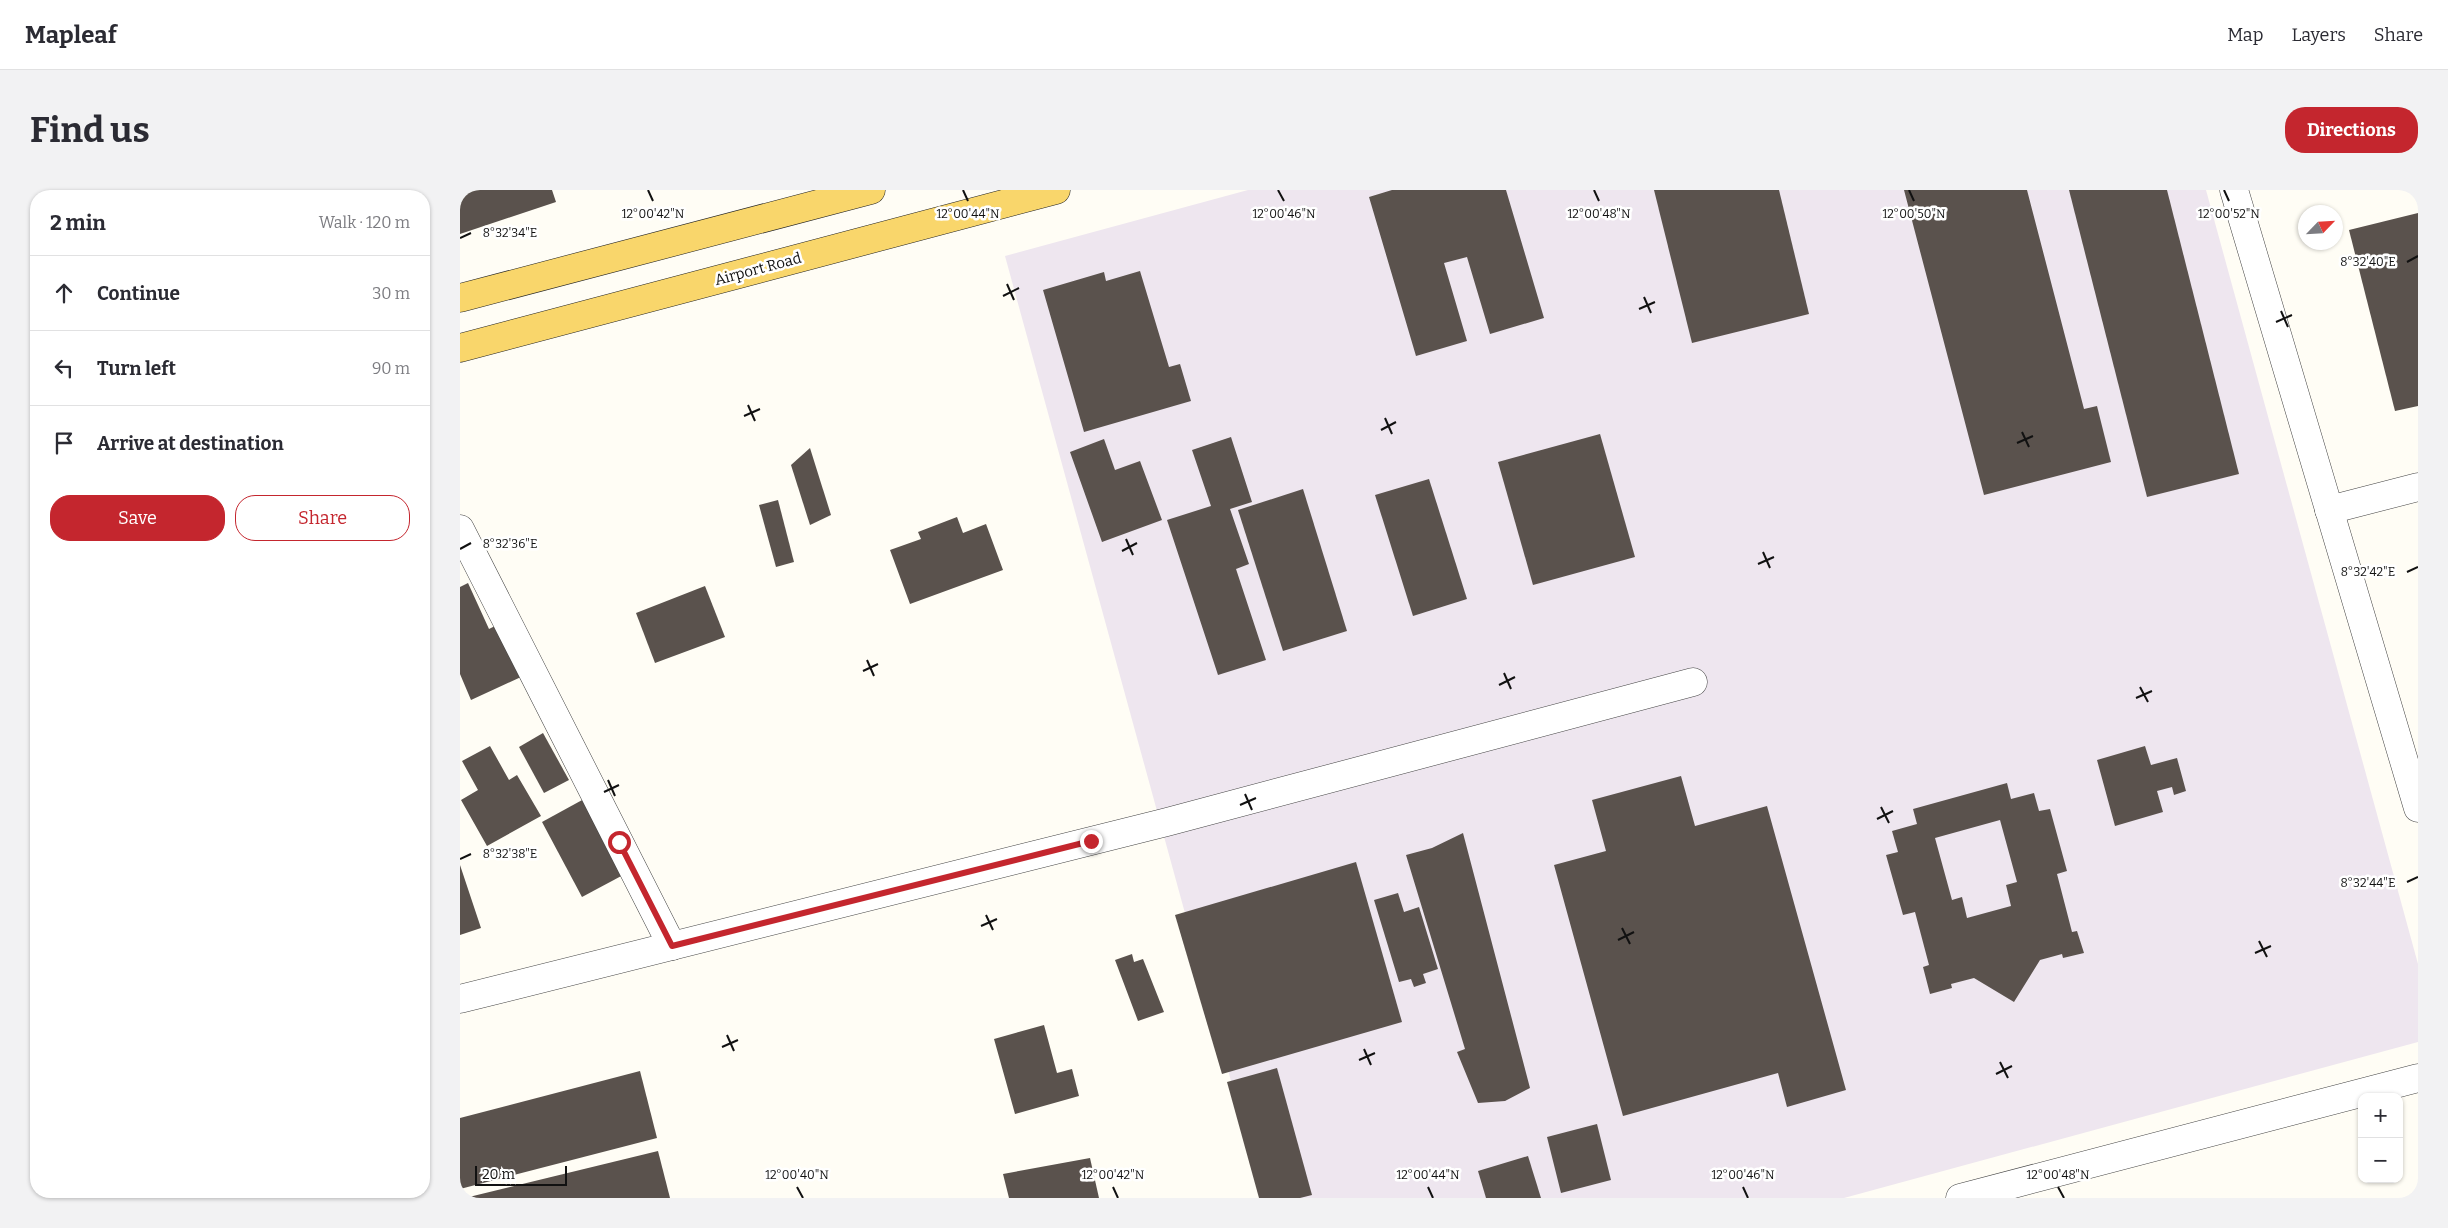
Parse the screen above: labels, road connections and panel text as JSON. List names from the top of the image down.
{
  "streets": {
    "main road": ["Airport Road"]
  },
  "scale_bar": "20 m",
  "north": "top right",
  "page": {
    "header": "Mapleaf",
    "nav": ["Map", "Layers", "Share"],
    "buttons": [
      "Directions",
      ["Save", "Share"]
    ],
    "title": "Find us",
    "heading": ["2 min", "Walk · 120 m"],
    "list": [
      ["Continue", "30 m"],
      ["Turn left", "90 m"],
      "Arrive at destination"
    ],
    "map_buttons": ["+", "−"],
    "scale": "20 m"
  },
  "coordinates": [
    "12°00'42\"N",
    "12°00'44\"N",
    "12°00'46\"N",
    "12°00'48\"N",
    "12°00'50\"N",
    "12°00'52\"N",
    "8°32'34\"E",
    "8°32'40\"E",
    "8°32'36\"E",
    "8°32'42\"E",
    "8°32'38\"E",
    "8°32'44\"E",
    "12°00'40\"N"
  ]
}
